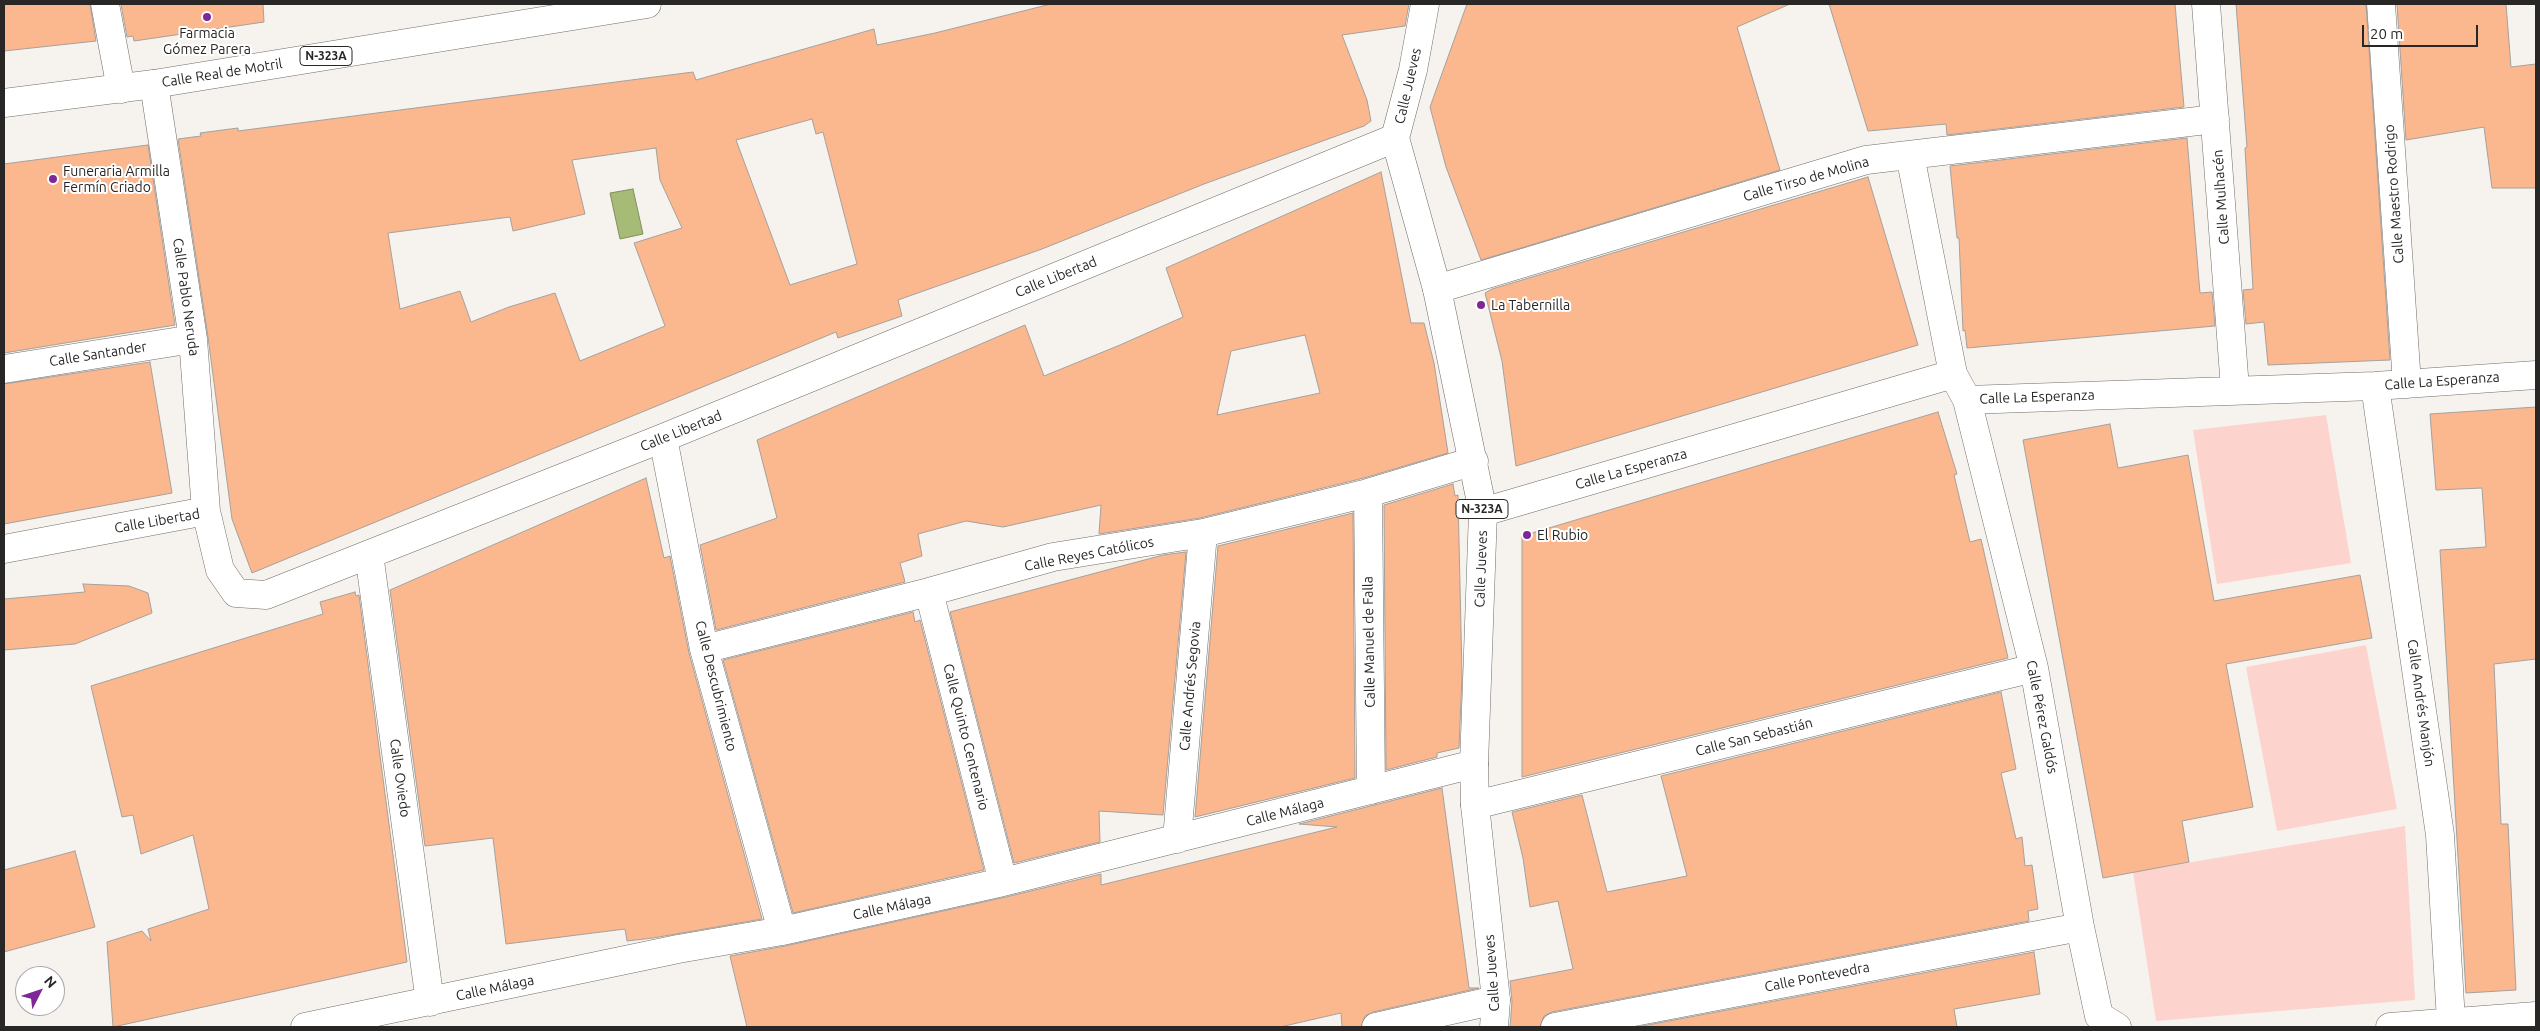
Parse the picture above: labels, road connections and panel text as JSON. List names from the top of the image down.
{
  "streets": {
    "street": [
      "N-323A",
      "Calle Real de Motril",
      "Calle Jueves",
      "Calle Tirso de Molina",
      "Calle Maestro Rodrigo",
      "Calle Mulhacén",
      "Calle Libertad",
      "Calle Pablo Neruda",
      "Calle Santander",
      "Calle La Esperanza",
      "Calle Reyes Católicos",
      "Calle Manuel de Falla",
      "Calle Descubrimiento",
      "Calle Andrés Segovia",
      "Calle Andrés Manjón",
      "Calle Pérez Galdós",
      "Calle Quinto Centenario",
      "Calle San Sebastián",
      "Calle Oviedo",
      "Calle Málaga",
      "Calle Pontevedra"
    ]
  },
  "crossings": [
    ["Calle Real de Motril", "Calle Pablo Neruda"],
    ["Calle Jueves", "Calle Tirso de Molina"],
    ["Calle Jueves", "Calle Libertad"],
    ["Calle Jueves", "Calle La Esperanza"],
    ["Calle Jueves", "Calle Reyes Católicos"],
    ["Calle Jueves", "Calle San Sebastián"],
    ["Calle Jueves", "Calle Málaga"],
    ["Calle Tirso de Molina", "Calle Mulhacén"],
    ["Calle Maestro Rodrigo", "Calle La Esperanza"],
    ["Calle Mulhacén", "Calle La Esperanza"],
    ["Calle Libertad", "Calle Pablo Neruda"],
    ["Calle Libertad", "Calle Descubrimiento"],
    ["Calle Libertad", "Calle Oviedo"],
    ["Calle Pablo Neruda", "Calle Santander"],
    ["Calle La Esperanza", "Calle Andrés Manjón"],
    ["Calle La Esperanza", "Calle Pérez Galdós"],
    ["Calle Reyes Católicos", "Calle Manuel de Falla"],
    ["Calle Reyes Católicos", "Calle Descubrimiento"],
    ["Calle Reyes Católicos", "Calle Andrés Segovia"],
    ["Calle Reyes Católicos", "Calle Quinto Centenario"],
    ["Calle Manuel de Falla", "Calle Málaga"],
    ["Calle Descubrimiento", "Calle Málaga"],
    ["Calle Andrés Segovia", "Calle Málaga"],
    ["Calle Pérez Galdós", "Calle San Sebastián"],
    ["Calle Pérez Galdós", "Calle Pontevedra"],
    ["Calle Quinto Centenario", "Calle Málaga"],
    ["Calle Oviedo", "Calle Málaga"]
  ],
  "places": [
    "Farmacia Gómez Parera",
    "Funeraria Armilla Fermín Criado",
    "La Tabernilla",
    "El Rubio"
  ],
  "scale_bar": "20 m",
  "north": "top right"
}
